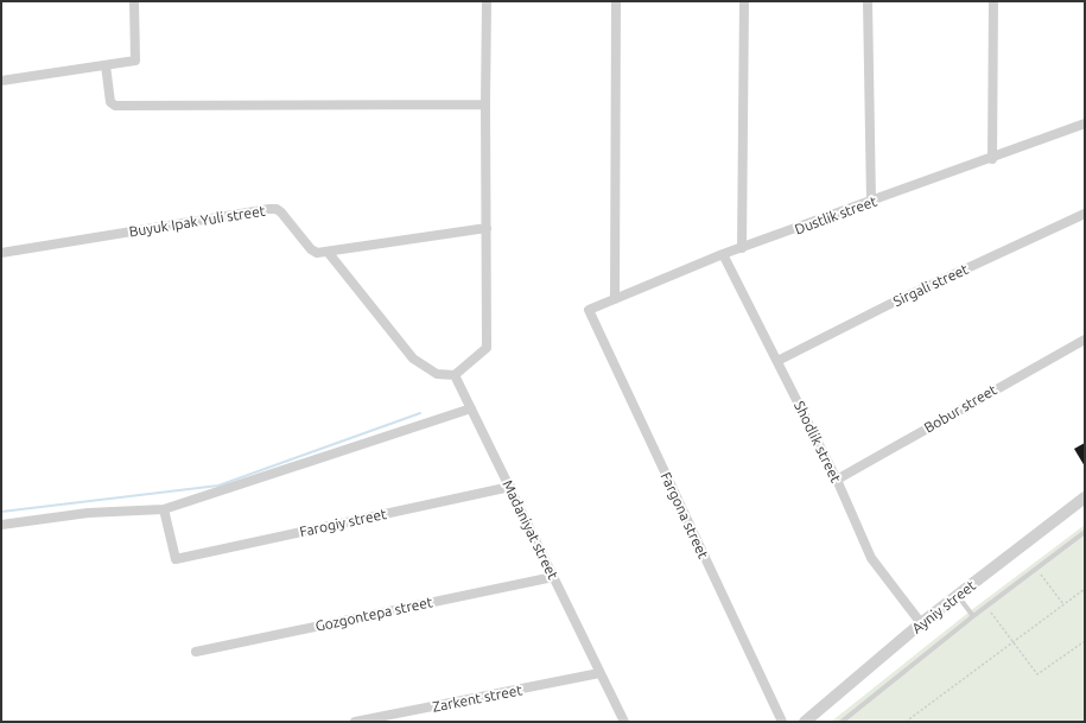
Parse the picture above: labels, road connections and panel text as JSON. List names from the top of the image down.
{
  "streets": {
    "street": [
      "Dustlik street",
      "Buyuk Ipak Yuli street",
      "Sirgali street",
      "Bobur street",
      "Shodlik street",
      "Fargona street",
      "Farogiy street",
      "Madaniyat street",
      "Ayniy street",
      "Gozgontepa street",
      "Zarkent street"
    ]
  },
  "crossings": [
    ["Dustlik street", "Shodlik street"],
    ["Dustlik street", "Fargona street"],
    ["Sirgali street", "Shodlik street"],
    ["Bobur street", "Shodlik street"],
    ["Shodlik street", "Ayniy street"],
    ["Farogiy street", "Madaniyat street"],
    ["Madaniyat street", "Gozgontepa street"],
    ["Madaniyat street", "Zarkent street"]
  ]
}
